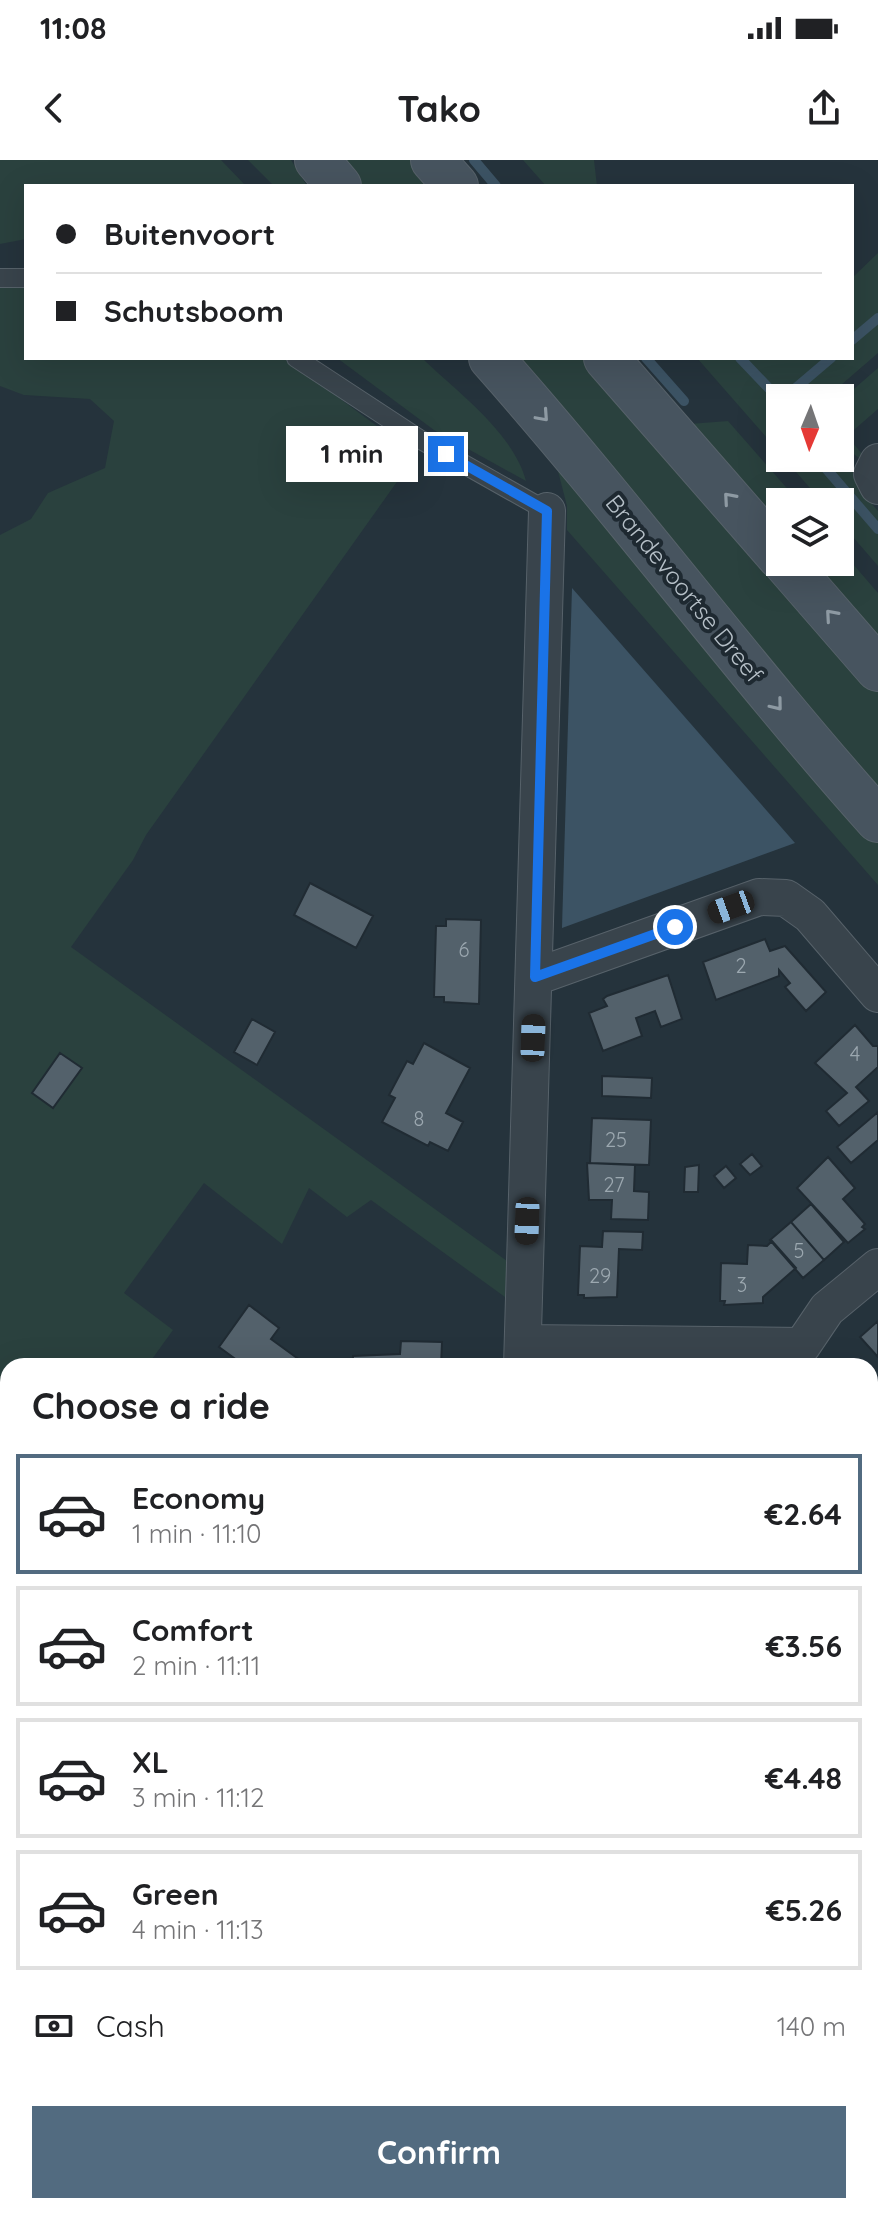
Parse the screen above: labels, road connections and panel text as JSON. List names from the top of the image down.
{
  "streets": {
    "main road": ["Brandevoortse Dreef"]
  },
  "house_numbers": [
    "6",
    "2",
    "4",
    "8",
    "25",
    "27",
    "5",
    "29",
    "3"
  ],
  "north": "bottom",
  "page": {
    "status": "11:08",
    "header": "Tako",
    "banner": ["Buitenvoort", "Schutsboom"],
    "bubble": "1 min",
    "heading": "Choose a ride",
    "list": [
      {
        "name": "Economy",
        "note": "1 min · 11:10",
        "value": "€2.64"
      },
      {
        "name": "Comfort",
        "note": "2 min · 11:11",
        "value": "€3.56"
      },
      {
        "name": "XL",
        "note": "3 min · 11:12",
        "value": "€4.48"
      },
      {
        "name": "Green",
        "note": "4 min · 11:13",
        "value": "€5.26"
      }
    ],
    "pay": ["Cash", "140 m"],
    "buttons": "Confirm"
  }
}
